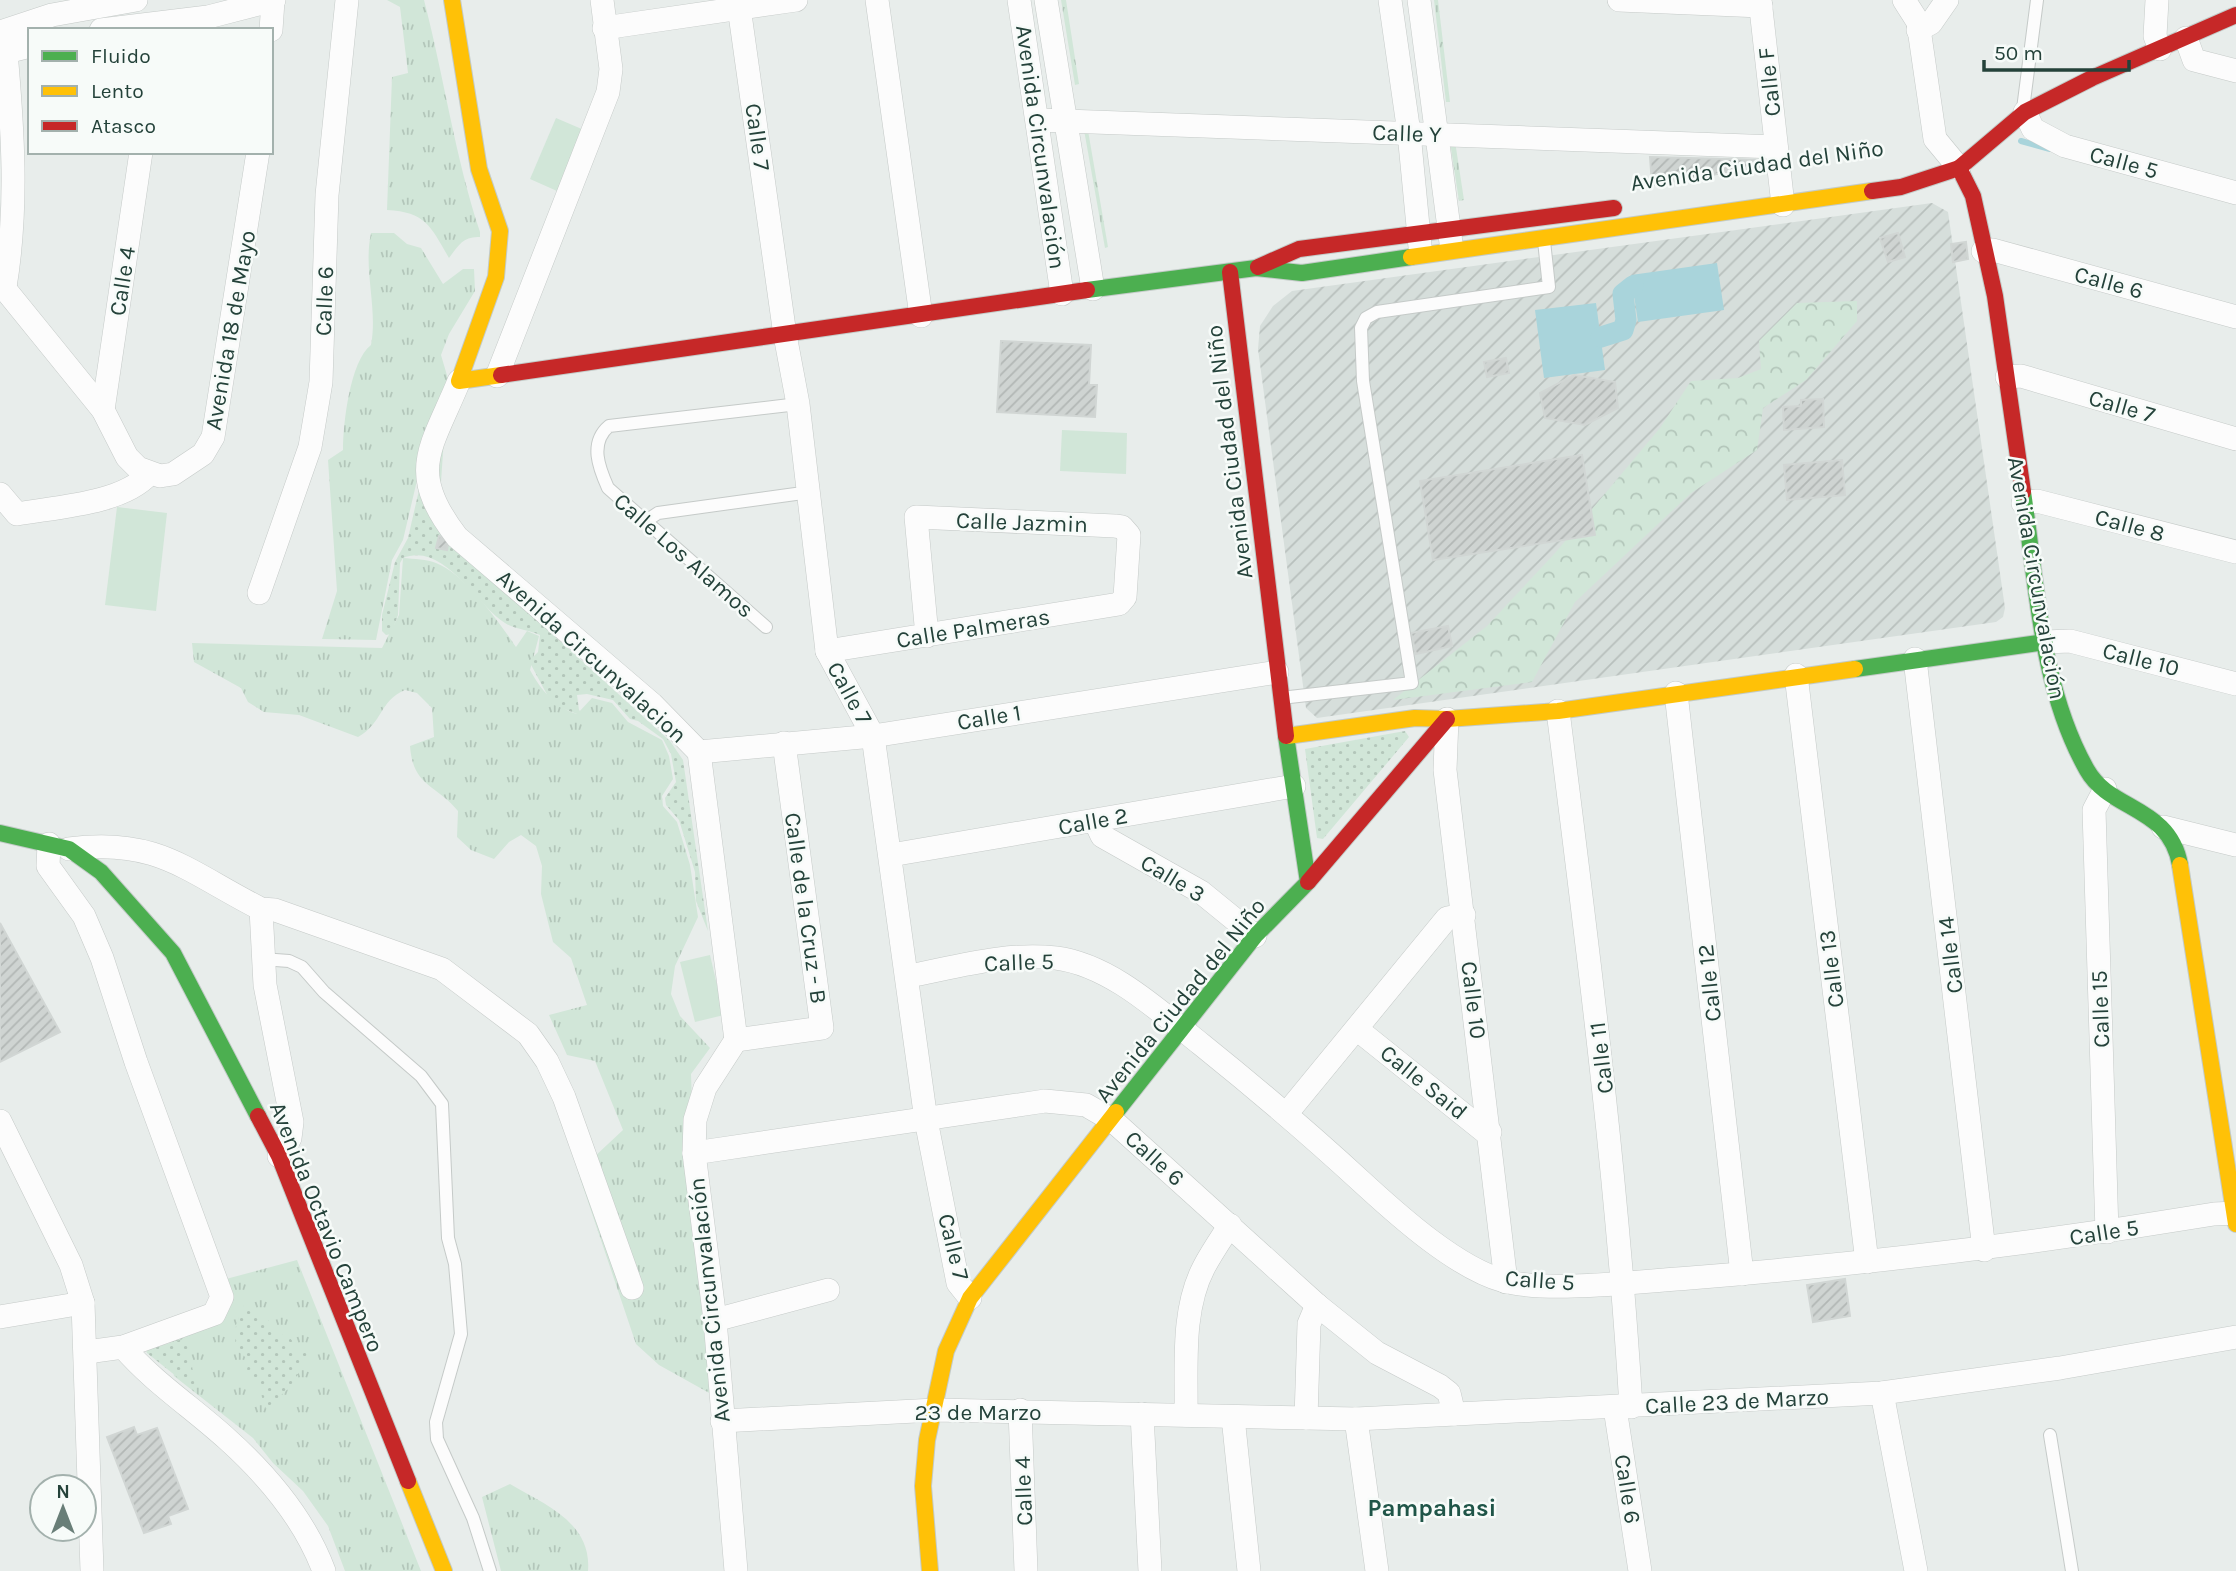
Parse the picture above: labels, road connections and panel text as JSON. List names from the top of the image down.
{
  "streets": {
    "main road": ["Avenida Circunvalación", "Avenida Ciudad del Niño", "Avenida Octavio Campero"],
    "street": [
      "Calle F",
      "Calle Y",
      "Calle 7",
      "Calle 5",
      "Calle 4",
      "Calle 6",
      "Avenida 18 de Mayo",
      "Calle Jazmin",
      "Calle 8",
      "Calle Palmeras",
      "Avenida Circunvalacion",
      "Calle 10",
      "Calle 1",
      "Calle 2",
      "Calle 3",
      "Calle de la Cruz - B",
      "Calle 14",
      "Calle 13",
      "Calle 12",
      "Calle 15",
      "Calle 11",
      "Calle Said",
      "Calle 23 de Marzo",
      "23 de Marzo"
    ],
    "lane": ["Calle Los Alamos"]
  },
  "crossings": [
    ["Calle F", "Calle Y"],
    ["Calle F", "Avenida Ciudad del Niño"],
    ["Calle Y", "Avenida Circunvalación"],
    ["Calle 7", "Avenida Circunvalación"],
    ["Calle 7", "Calle 5"],
    ["Calle 7", "Avenida Ciudad del Niño"],
    ["Calle 7", "Calle 6"],
    ["Calle 7", "Calle Los Alamos"],
    ["Calle 7", "Calle Palmeras"],
    ["Calle 7", "Calle 1"],
    ["Calle 7", "Calle 2"],
    ["Avenida Circunvalación", "Avenida Ciudad del Niño"],
    ["Avenida Circunvalación", "Calle 6"],
    ["Avenida Circunvalación", "Calle 8"],
    ["Avenida Circunvalación", "Avenida Circunvalacion"],
    ["Avenida Circunvalación", "Calle 10"],
    ["Avenida Circunvalación", "Calle de la Cruz - B"],
    ["Avenida Circunvalación", "Calle 15"],
    ["Avenida Circunvalación", "23 de Marzo"],
    ["Calle 5", "Avenida Ciudad del Niño"],
    ["Calle 5", "Calle 10"],
    ["Calle 5", "Calle 14"],
    ["Calle 5", "Calle 13"],
    ["Calle 5", "Calle 12"],
    ["Calle 5", "Calle 15"],
    ["Calle 5", "Calle 11"],
    ["Avenida Ciudad del Niño", "Calle 6"],
    ["Avenida Ciudad del Niño", "Calle 1"],
    ["Avenida Ciudad del Niño", "Calle 2"],
    ["Avenida Ciudad del Niño", "Calle 3"],
    ["Avenida Ciudad del Niño", "23 de Marzo"],
    ["Calle 4", "23 de Marzo"],
    ["Calle 6", "Calle 11"],
    ["Calle 6", "Calle 23 de Marzo"],
    ["Calle Jazmin", "Calle Palmeras"],
    ["Avenida Circunvalacion", "Calle 1"],
    ["Avenida Circunvalacion", "Calle de la Cruz - B"],
    ["Calle 10", "Calle Said"],
    ["Calle 1", "Calle de la Cruz - B"],
    ["Calle 2", "Calle 3"],
    ["Calle 11", "Calle 23 de Marzo"],
    ["Calle 23 de Marzo", "23 de Marzo"]
  ],
  "districts": ["Pampahasi"],
  "legend": ["Fluido", "Lento", "Atasco"],
  "scale_bar": "50 m",
  "north": "top"
}
